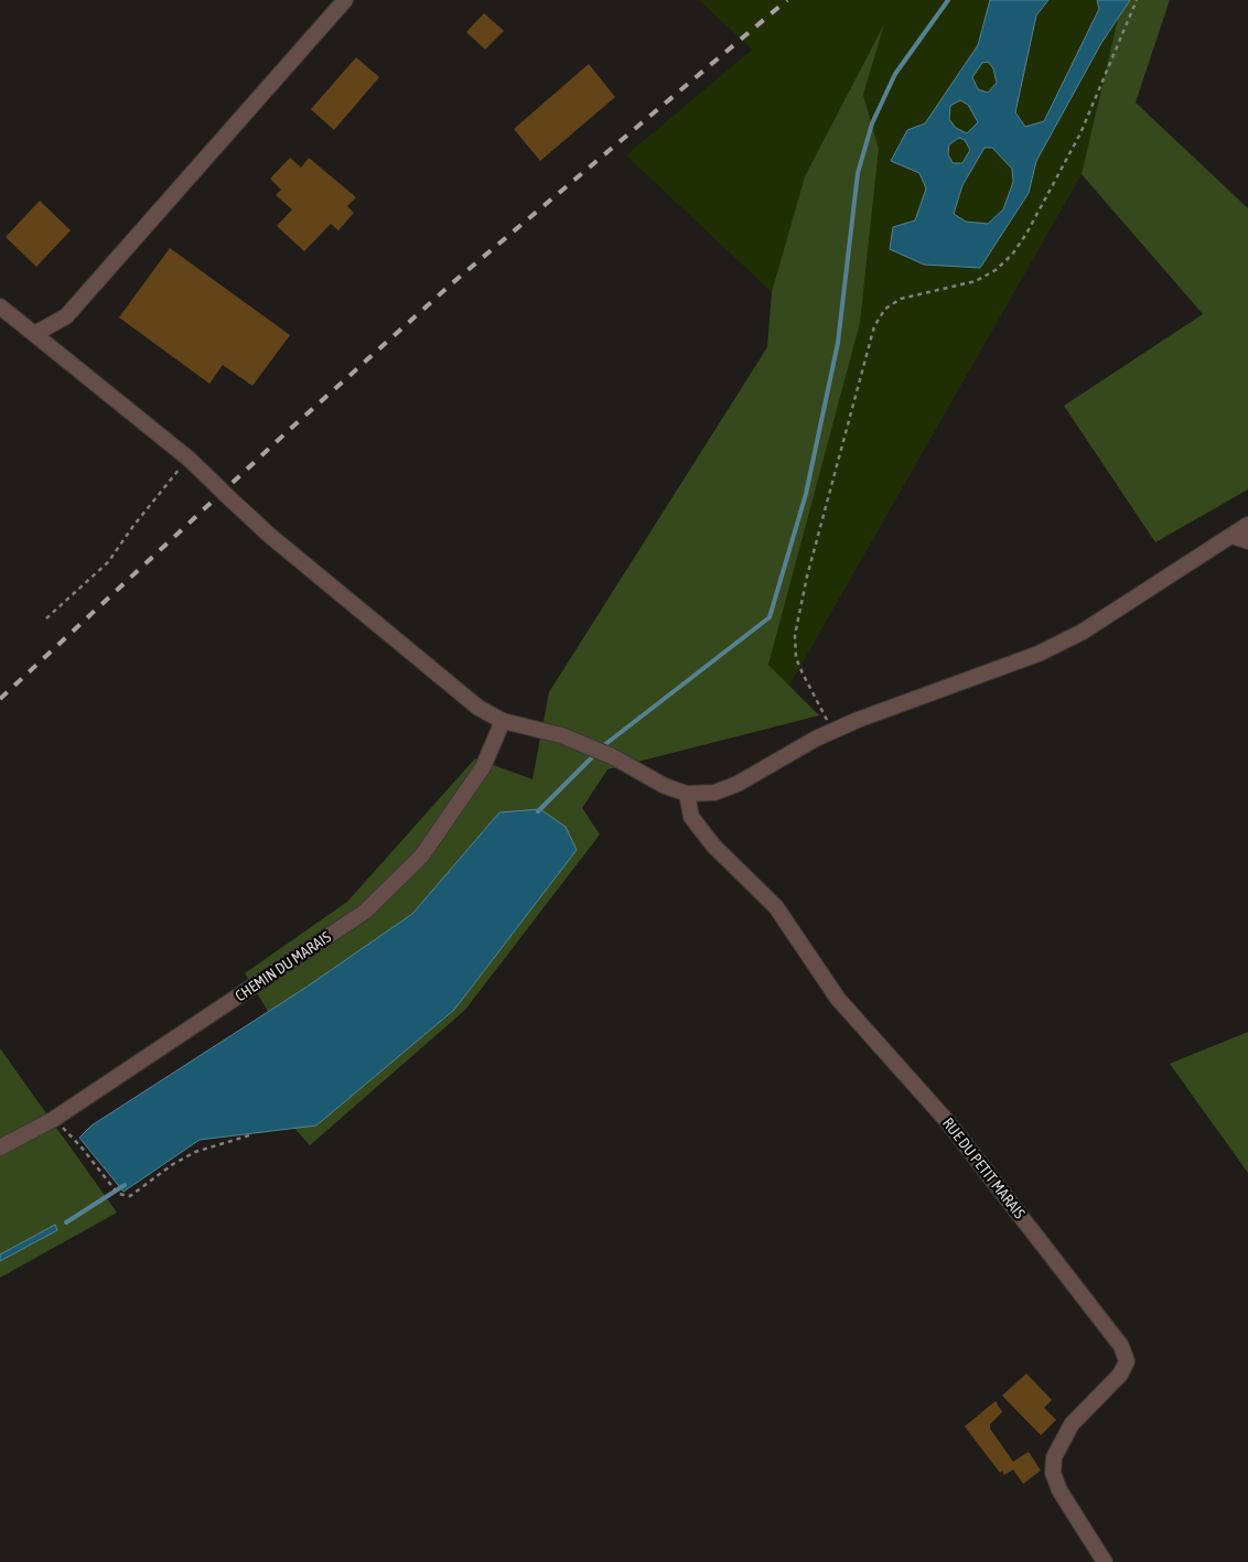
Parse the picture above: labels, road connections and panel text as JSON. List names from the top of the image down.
{
  "streets": {
    "street": ["CHEMIN DU MARAIS", "RUE DU PETIT MARAIS"]
  }
}
